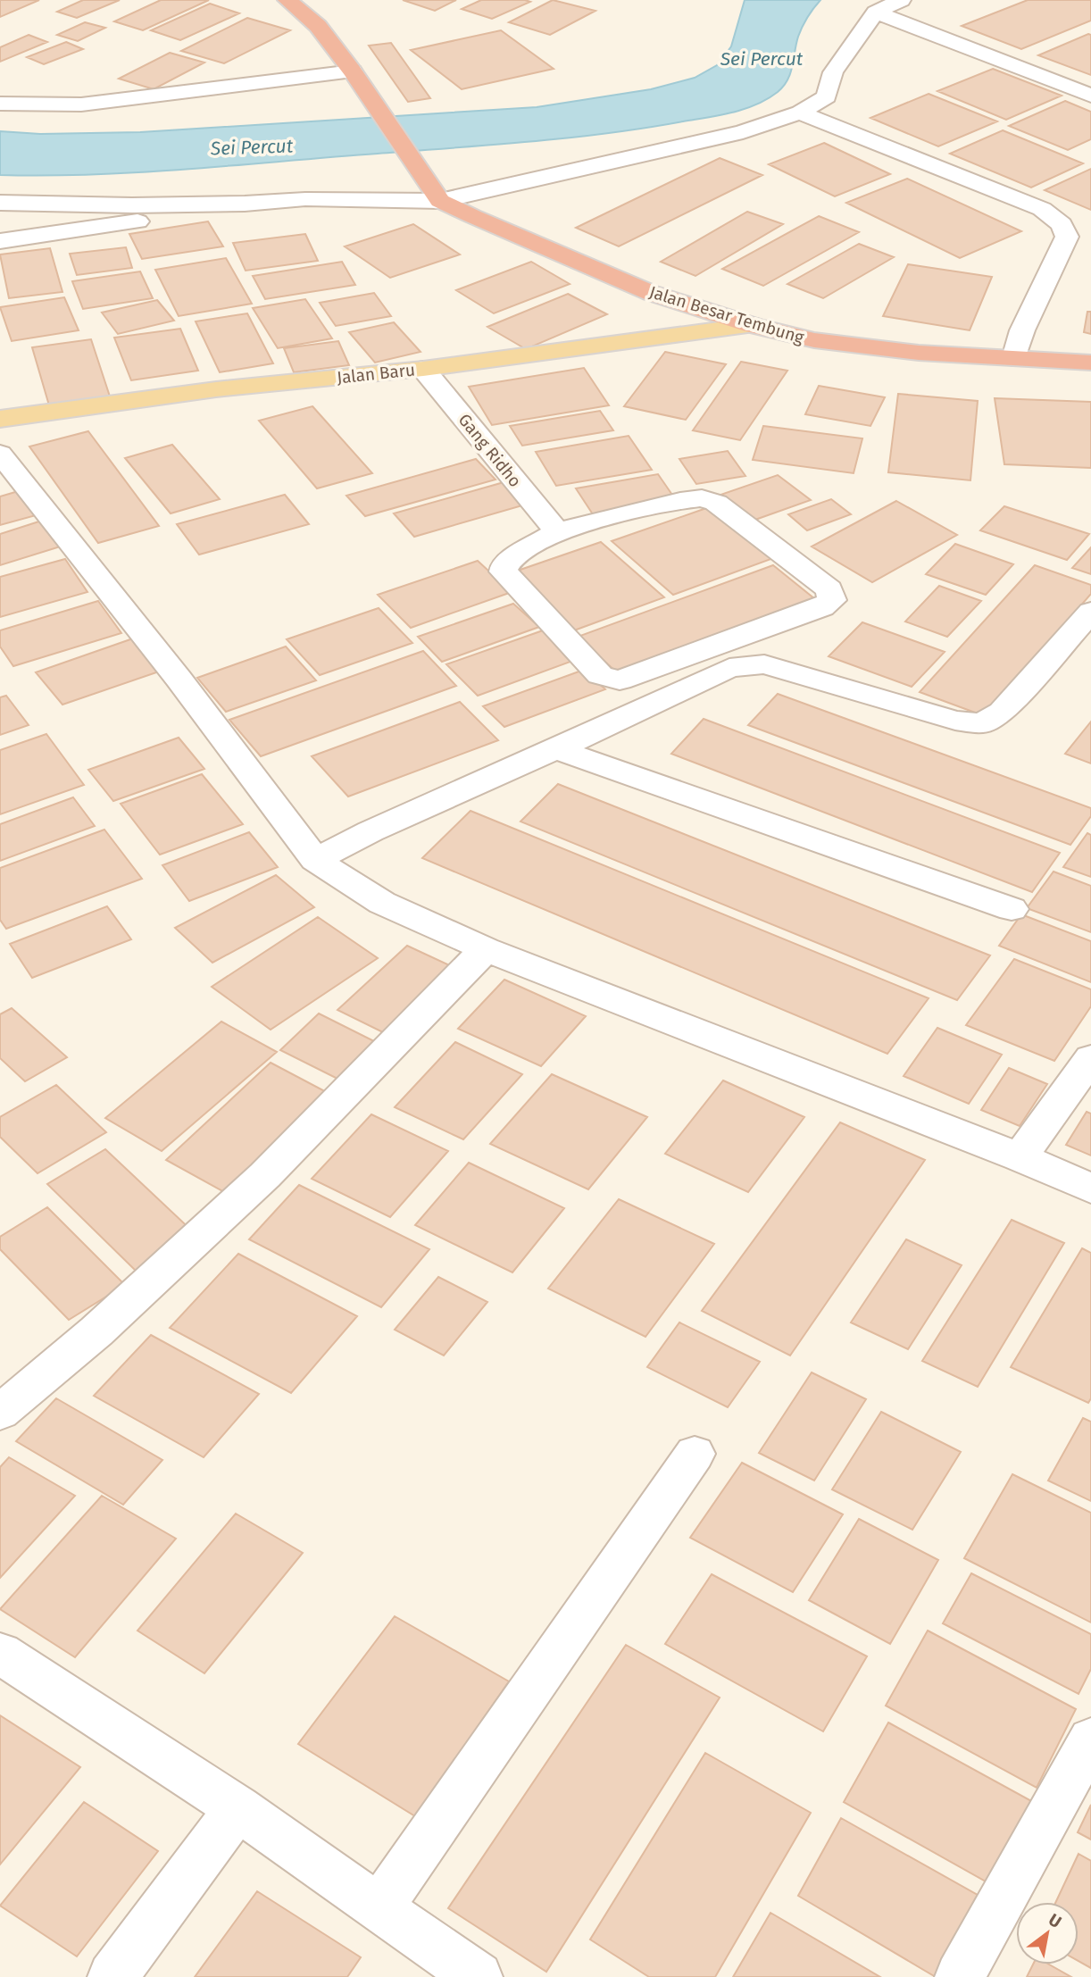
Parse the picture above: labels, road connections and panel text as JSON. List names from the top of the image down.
{
  "streets": {
    "highway": ["Jalan Besar Tembung"],
    "main road": ["Jalan Baru"],
    "street": ["Gang Ridho"]
  },
  "crossings": [
    ["Jalan Besar Tembung", "Jalan Baru"],
    ["Jalan Baru", "Gang Ridho"]
  ],
  "water": ["Sei Percut"],
  "north": "top right"
}
